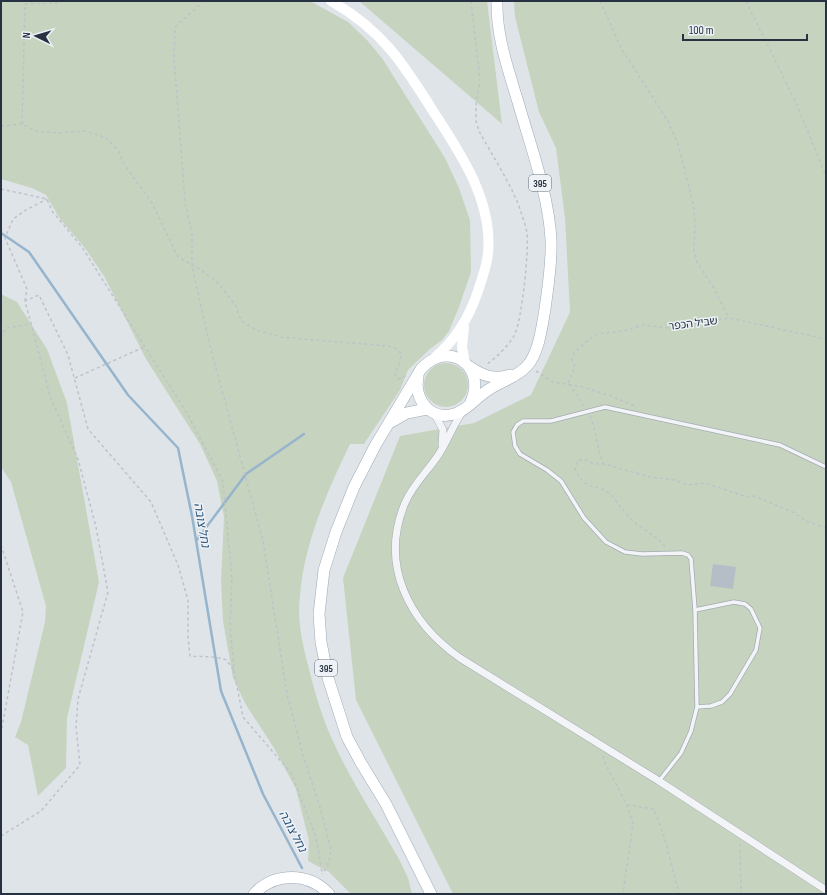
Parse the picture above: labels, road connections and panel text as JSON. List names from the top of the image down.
{
  "streets": {
    "main road": ["395"],
    "path": ["שביל הכפר"]
  },
  "water": ["נחל צובה"],
  "scale_bar": "100 m",
  "north": "left"
}
